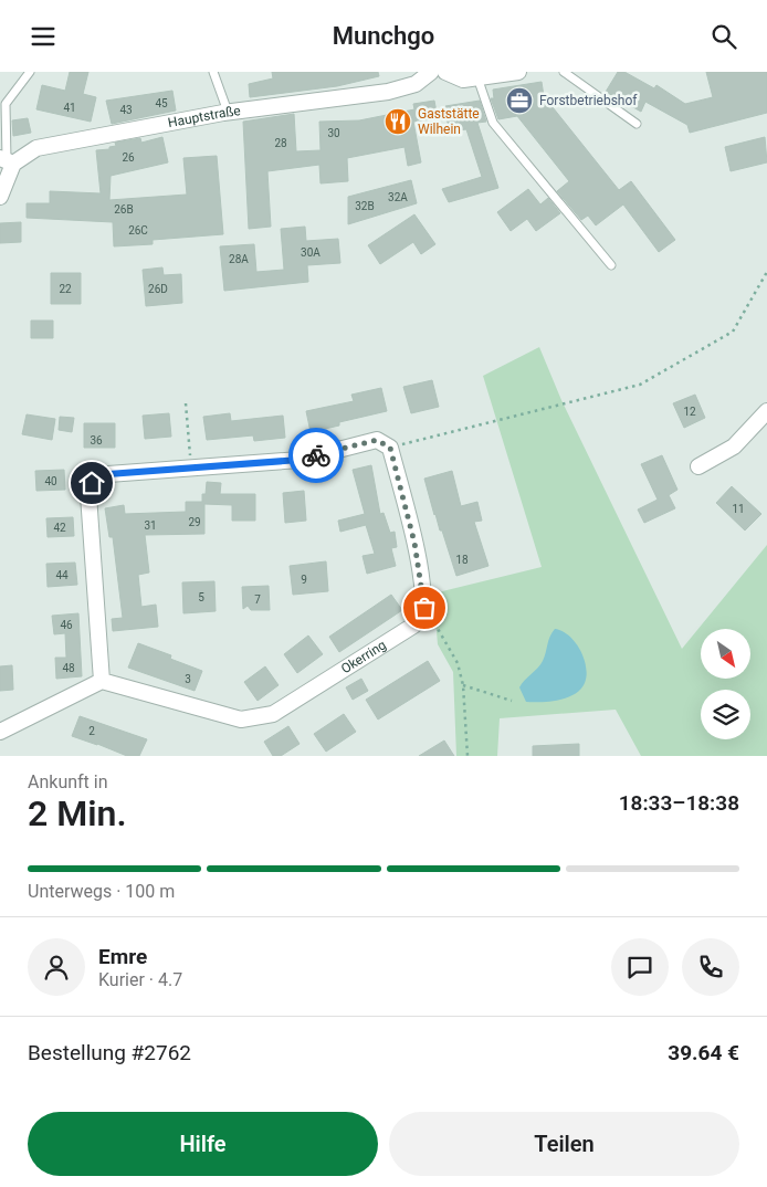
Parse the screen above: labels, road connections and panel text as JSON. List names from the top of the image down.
{
  "streets": {
    "street": ["Hauptstraße", "Okerring"]
  },
  "places": {
    "office": ["Forstbetriebshof"],
    "restaurant": ["Gaststätte Wilhein"]
  },
  "house_numbers": [
    "45",
    "41",
    "43",
    "30",
    "28",
    "26",
    "32A",
    "32B",
    "26B",
    "26C",
    "30A",
    "28A",
    "22",
    "26D",
    "12",
    "36",
    "40",
    "11",
    "29",
    "31",
    "42",
    "18",
    "44",
    "9",
    "5",
    "7",
    "46",
    "48",
    "3",
    "2"
  ],
  "north": "bottom right",
  "page": {
    "header": "Munchgo",
    "heading": ["2 Min.", "Ankunft in", "18:33–18:38"],
    "panel": [
      "Emre",
      "Kurier · 4.7",
      "Bestellung #2762",
      "39.64 €"
    ],
    "bar": "Unterwegs · 100 m",
    "buttons": ["Hilfe", "Teilen"]
  }
}
